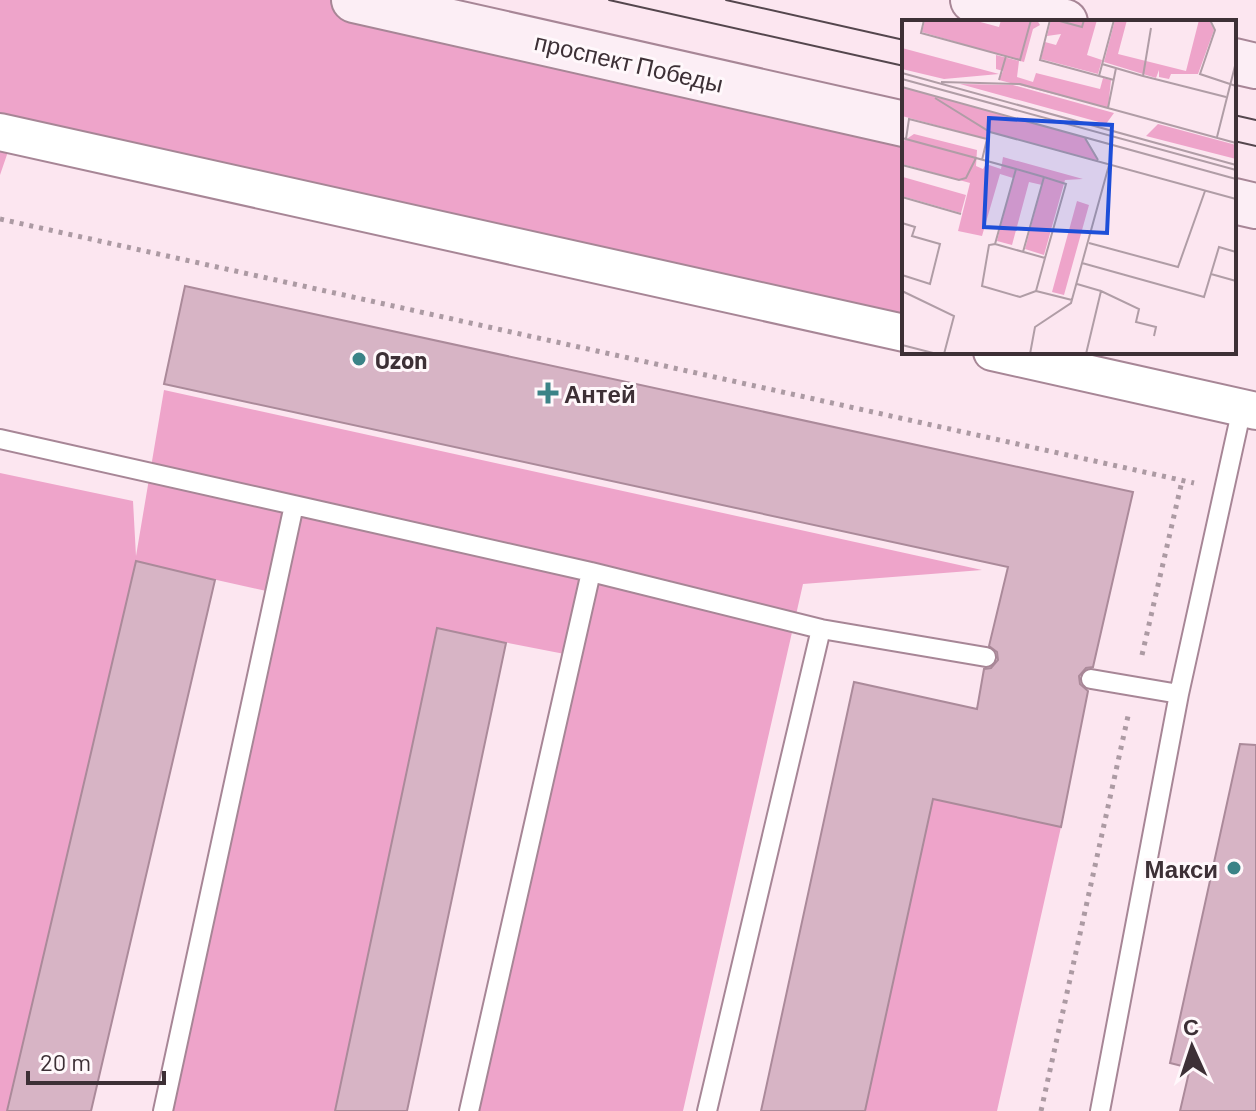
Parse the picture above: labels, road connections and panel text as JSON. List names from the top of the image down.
{
  "streets": {
    "main road": ["проспект Победы"]
  },
  "places": {
    "other": ["Ozon", "Макси"],
    "health": ["Антей"]
  },
  "scale_bar": "20 m",
  "north": "top"
}
